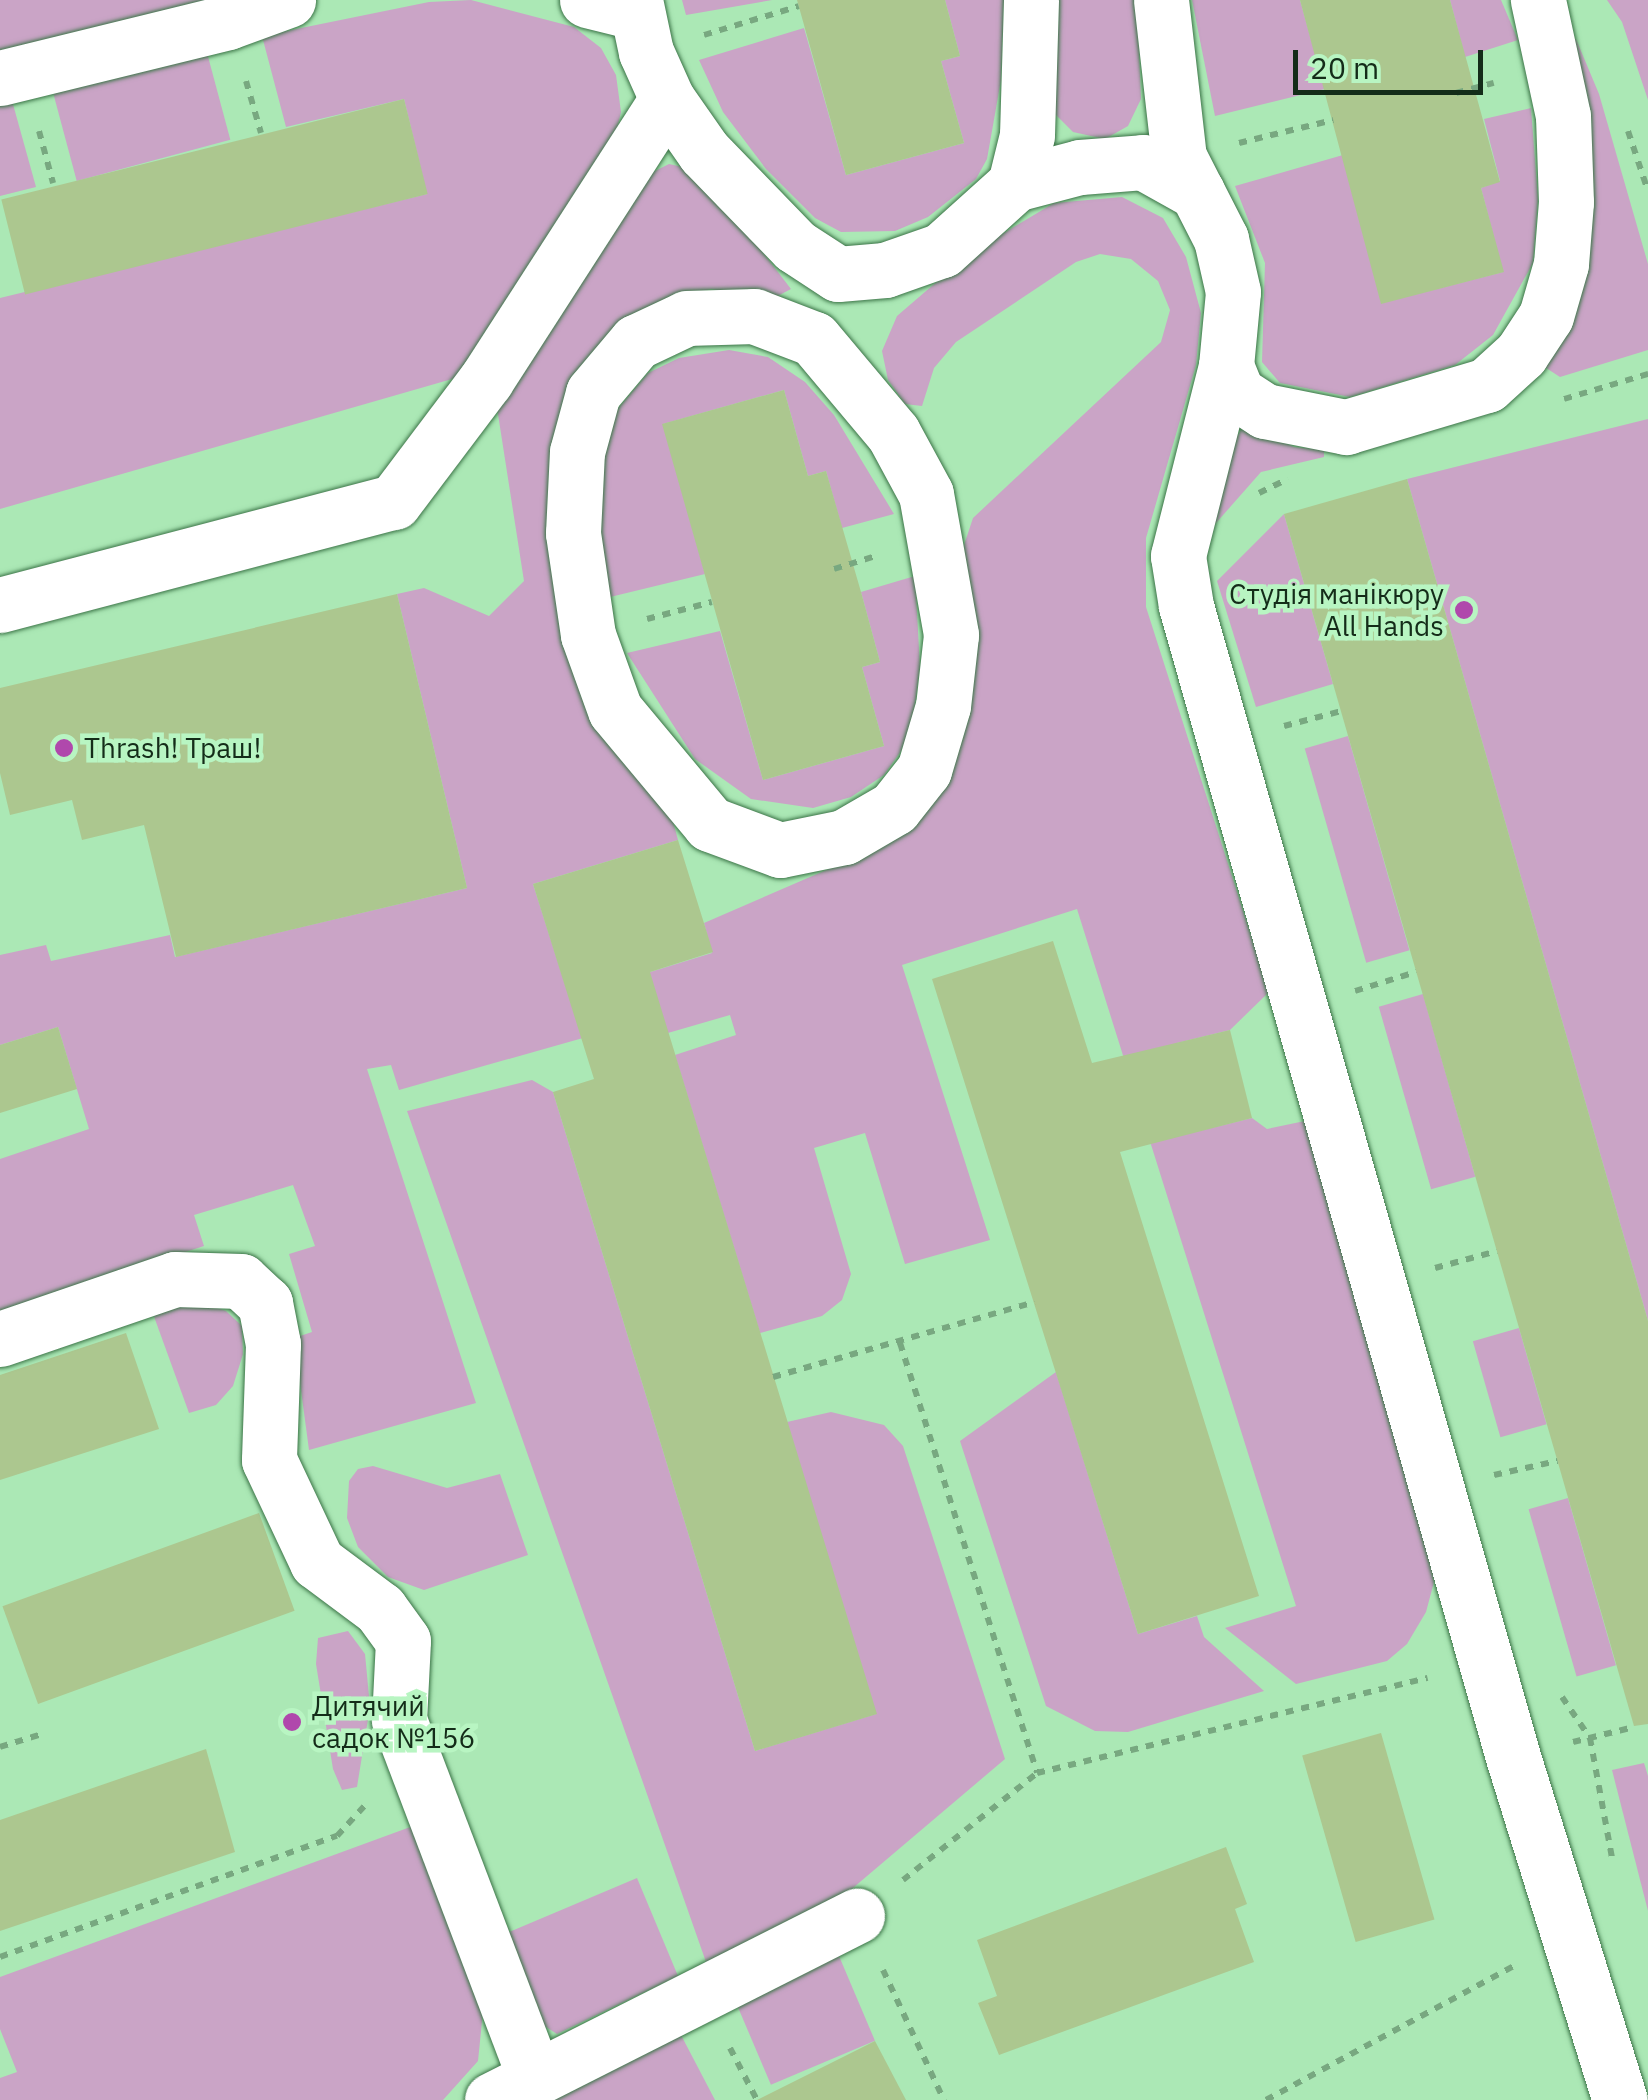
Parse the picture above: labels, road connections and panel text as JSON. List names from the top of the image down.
{
  "places": ["Студія манікюру All Hands", "Thrash! Траш!", "Дитячий садок №156"],
  "scale_bar": "20 m"
}
